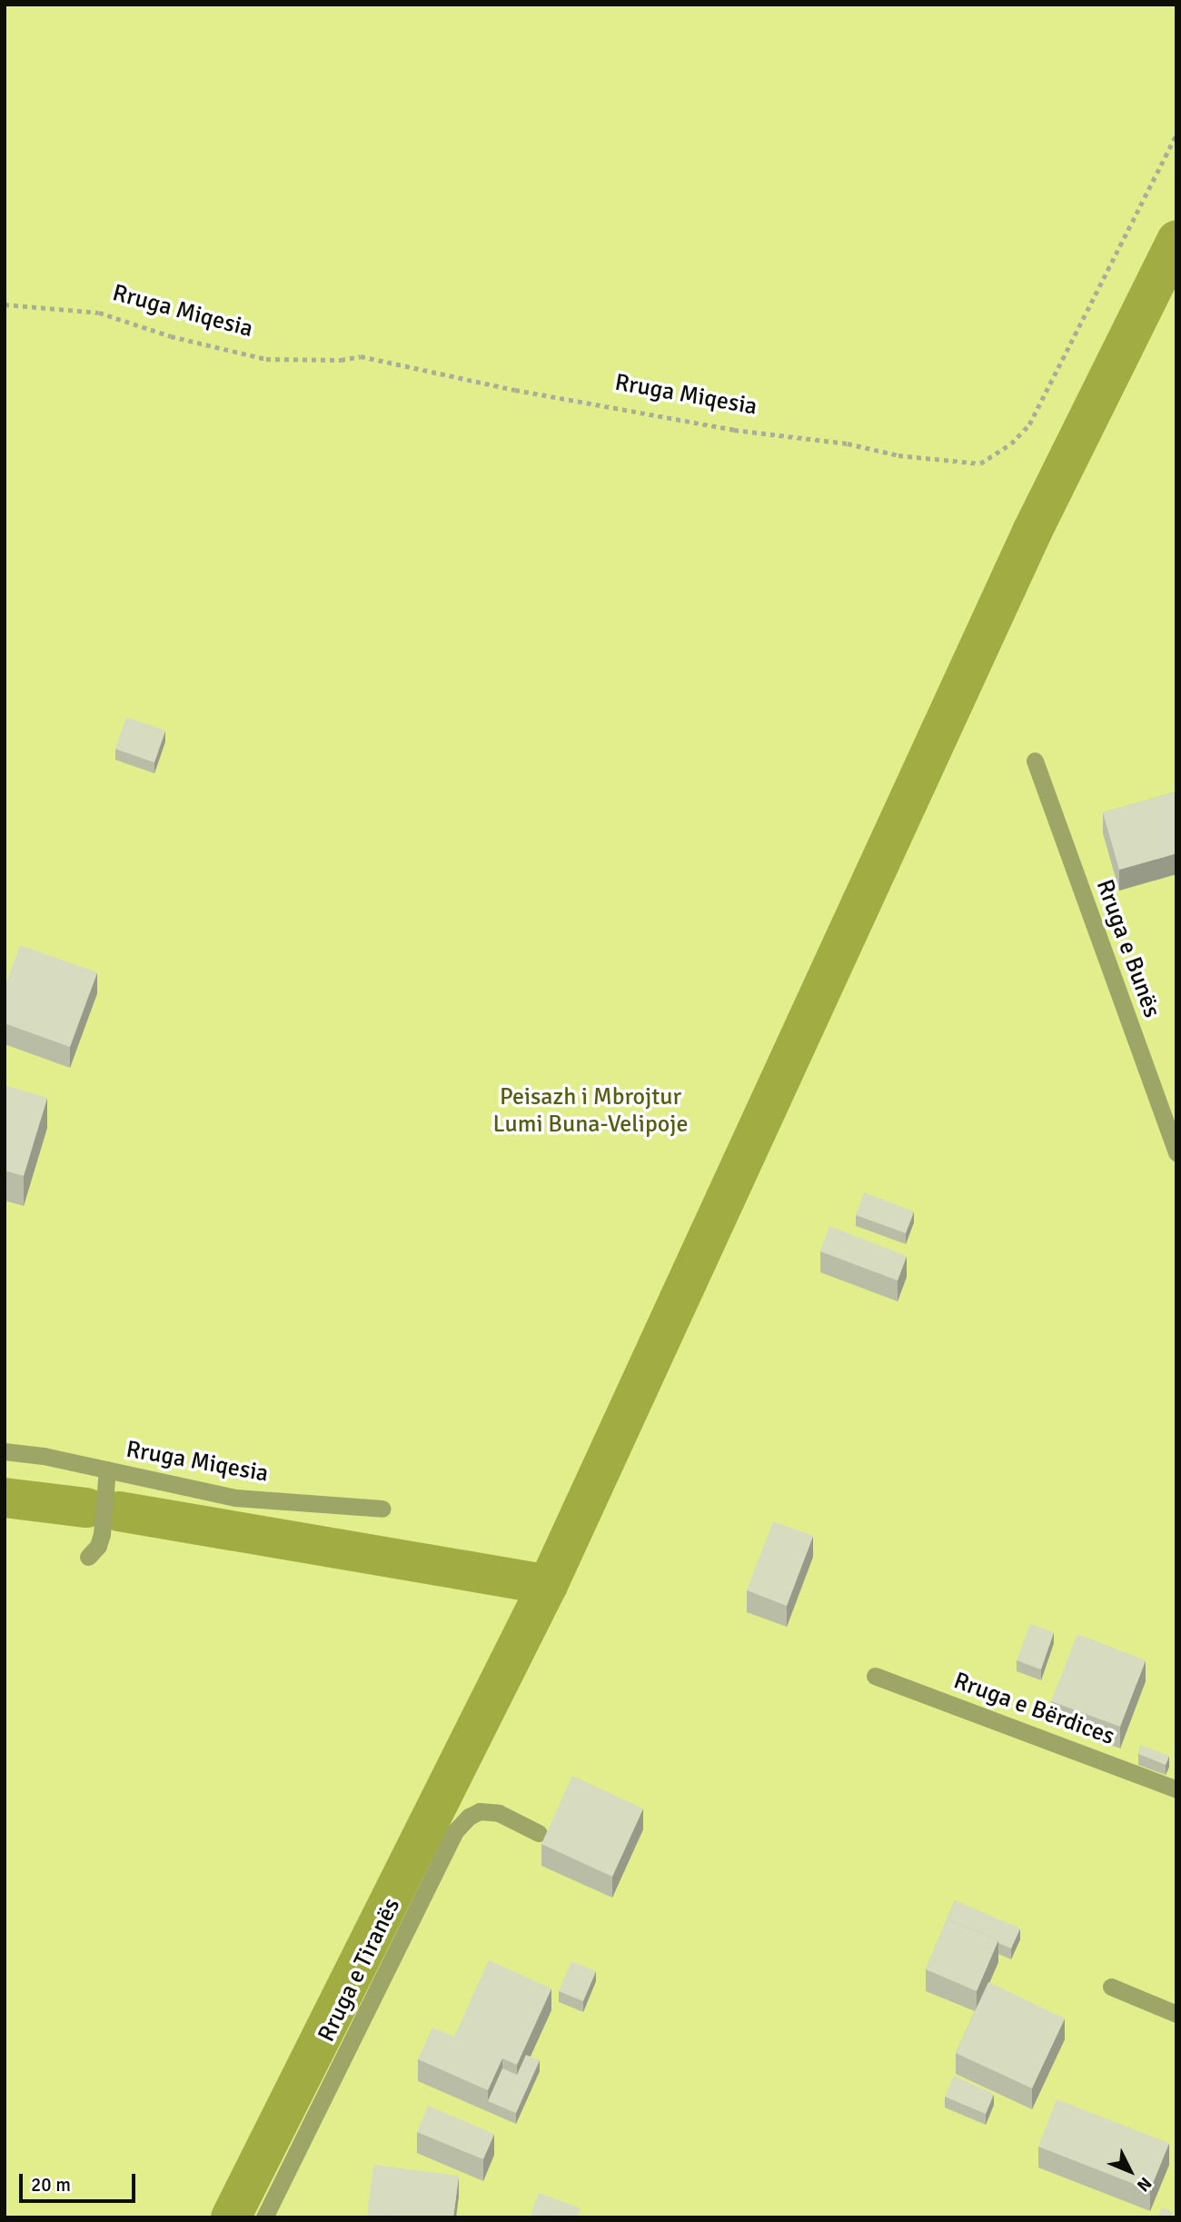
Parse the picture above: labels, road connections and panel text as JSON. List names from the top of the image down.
{
  "streets": {
    "street": [
      "Rruga Miqesia",
      "Rruga e Bunës",
      "Rruga e Bërdices",
      "Rruga e Tiranës"
    ]
  },
  "parks": ["Peisazh i Mbrojtur Lumi Buna-Velipoje"],
  "scale_bar": "20 m",
  "north": "bottom right"
}
